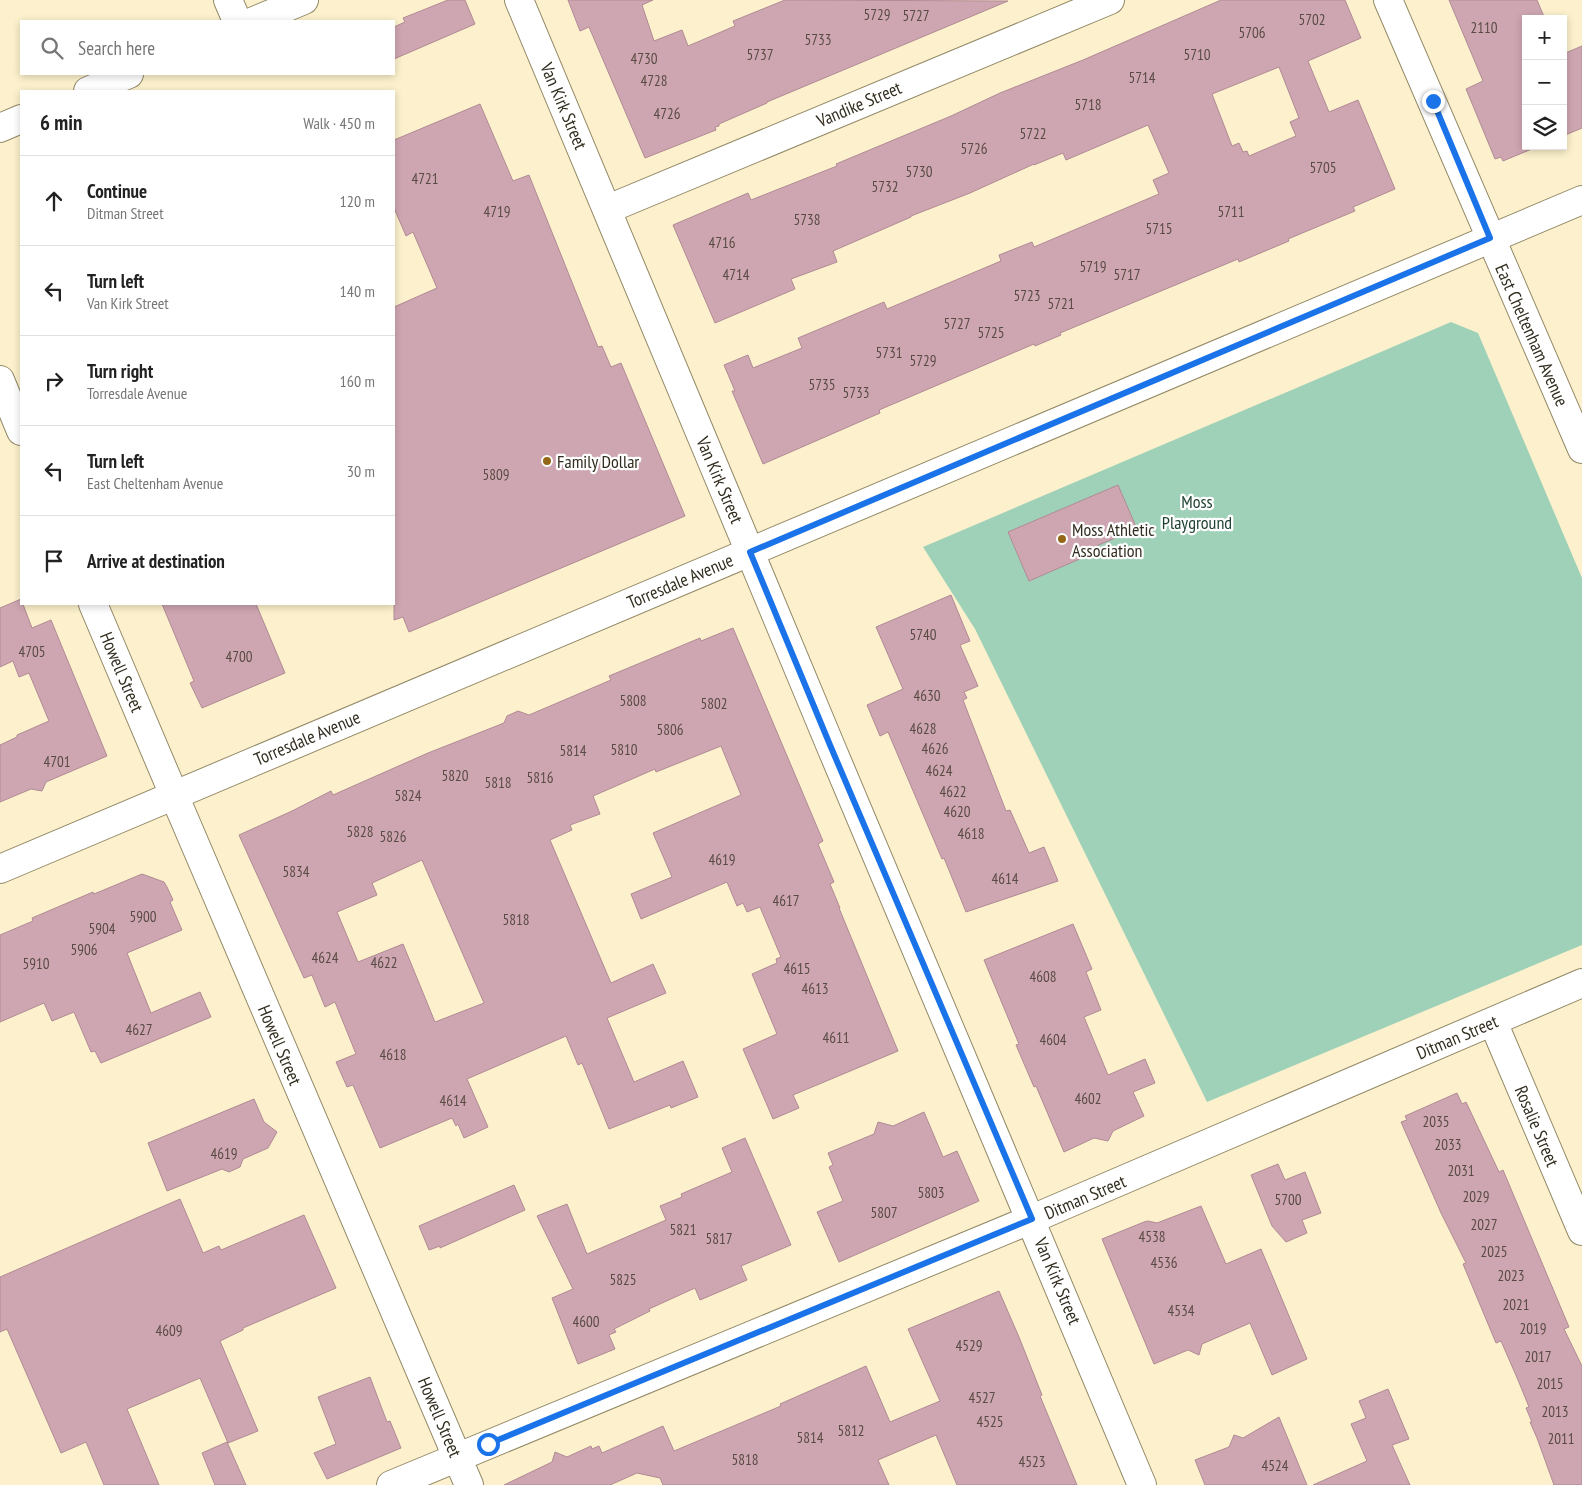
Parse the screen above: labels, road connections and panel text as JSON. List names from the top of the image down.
{
  "streets": {
    "street": [
      "Vandike Street",
      "Van Kirk Street",
      "East Cheltenham Avenue",
      "Torresdale Avenue",
      "Howell Street",
      "Ditman Street",
      "Rosalie Street"
    ]
  },
  "crossings": [
    ["Vandike Street", "Van Kirk Street"],
    ["Van Kirk Street", "Torresdale Avenue"],
    ["Van Kirk Street", "Ditman Street"],
    ["East Cheltenham Avenue", "Torresdale Avenue"],
    ["Torresdale Avenue", "Howell Street"],
    ["Howell Street", "Ditman Street"],
    ["Ditman Street", "Rosalie Street"]
  ],
  "parks": ["Moss Playground"],
  "places": ["Family Dollar", "Moss Athletic Association"],
  "house_numbers": [
    "5729",
    "5727",
    "5702",
    "2110",
    "5706",
    "5733",
    "5737",
    "5710",
    "4730",
    "5714",
    "4728",
    "5718",
    "4726",
    "5722",
    "5726",
    "5705",
    "5730",
    "4721",
    "5732",
    "4719",
    "5711",
    "5738",
    "5715",
    "4716",
    "5719",
    "4714",
    "5717",
    "5723",
    "5721",
    "5727",
    "5725",
    "5731",
    "5729",
    "5735",
    "5733",
    "5809",
    "5740",
    "4705",
    "4700",
    "4630",
    "5808",
    "5802",
    "4628",
    "5806",
    "4626",
    "5810",
    "5814",
    "4701",
    "4624",
    "5820",
    "5816",
    "5818",
    "4622",
    "5824",
    "4620",
    "5828",
    "4618",
    "5826",
    "4619",
    "5834",
    "4614",
    "4617",
    "5900",
    "5818",
    "5904",
    "5906",
    "4624",
    "4622",
    "5910",
    "4615",
    "4608",
    "4613",
    "4627",
    "4611",
    "4604",
    "4618",
    "4602",
    "4614",
    "2035",
    "2033",
    "4619",
    "2031",
    "5803",
    "2029",
    "5700",
    "5807",
    "2027",
    "5821",
    "4538",
    "5817",
    "2025",
    "4536",
    "2023",
    "5825",
    "2021",
    "4534",
    "4600",
    "2019",
    "4609",
    "4529",
    "2017",
    "2015",
    "4527",
    "2013",
    "4525",
    "5812",
    "5814",
    "2011",
    "5818",
    "4523",
    "4524"
  ],
  "page": {
    "map_buttons": ["+", "−"],
    "search": "Search here",
    "heading": ["6 min", "Walk · 450 m"],
    "list": [
      ["Continue", "Ditman Street", "120 m"],
      ["Turn left", "Van Kirk Street", "140 m"],
      ["Turn right", "Torresdale Avenue", "160 m"],
      ["Turn left", "East Cheltenham Avenue", "30 m"],
      "Arrive at destination"
    ]
  }
}
